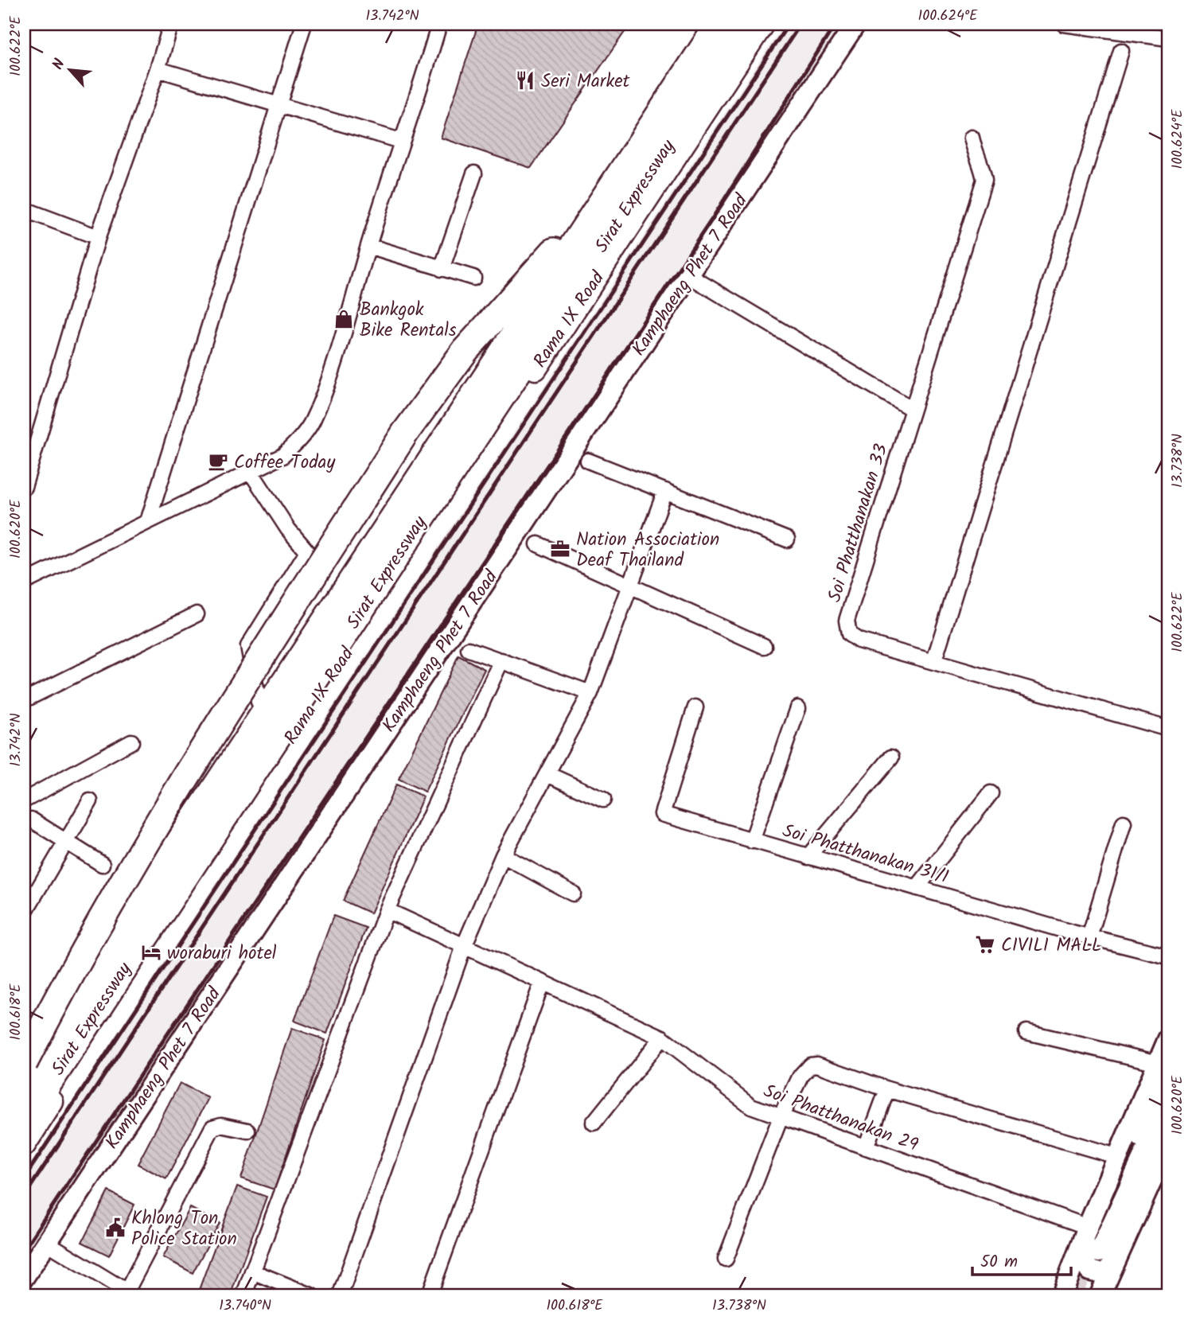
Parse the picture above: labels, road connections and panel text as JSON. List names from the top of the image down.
{
  "streets": {
    "highway": ["Sirat Expressway"],
    "main road": ["Rama IX Road"],
    "street": [
      "Kamphaeng Phet 7 Road",
      "Soi Phatthanakan 33",
      "Soi Phatthanakan 31/1",
      "Soi Phatthanakan 29"
    ]
  },
  "places": {
    "restaurant": ["Seri Market"],
    "shop": ["Bankgok Bike Rentals"],
    "cafe": ["Coffee Today"],
    "office": ["Nation Association Deaf Thailand"],
    "supermarket": ["CIVILI MALL"],
    "hotel": ["woraburi hotel"],
    "public building": ["Khlong Ton Police Station"]
  },
  "scale_bar": "50 m",
  "north": "top left",
  "coordinates": [
    "13.742°N",
    "100.624°E",
    "100.622°E",
    "13.738°N",
    "100.620°E",
    "100.618°E",
    "13.740°N"
  ]
}
